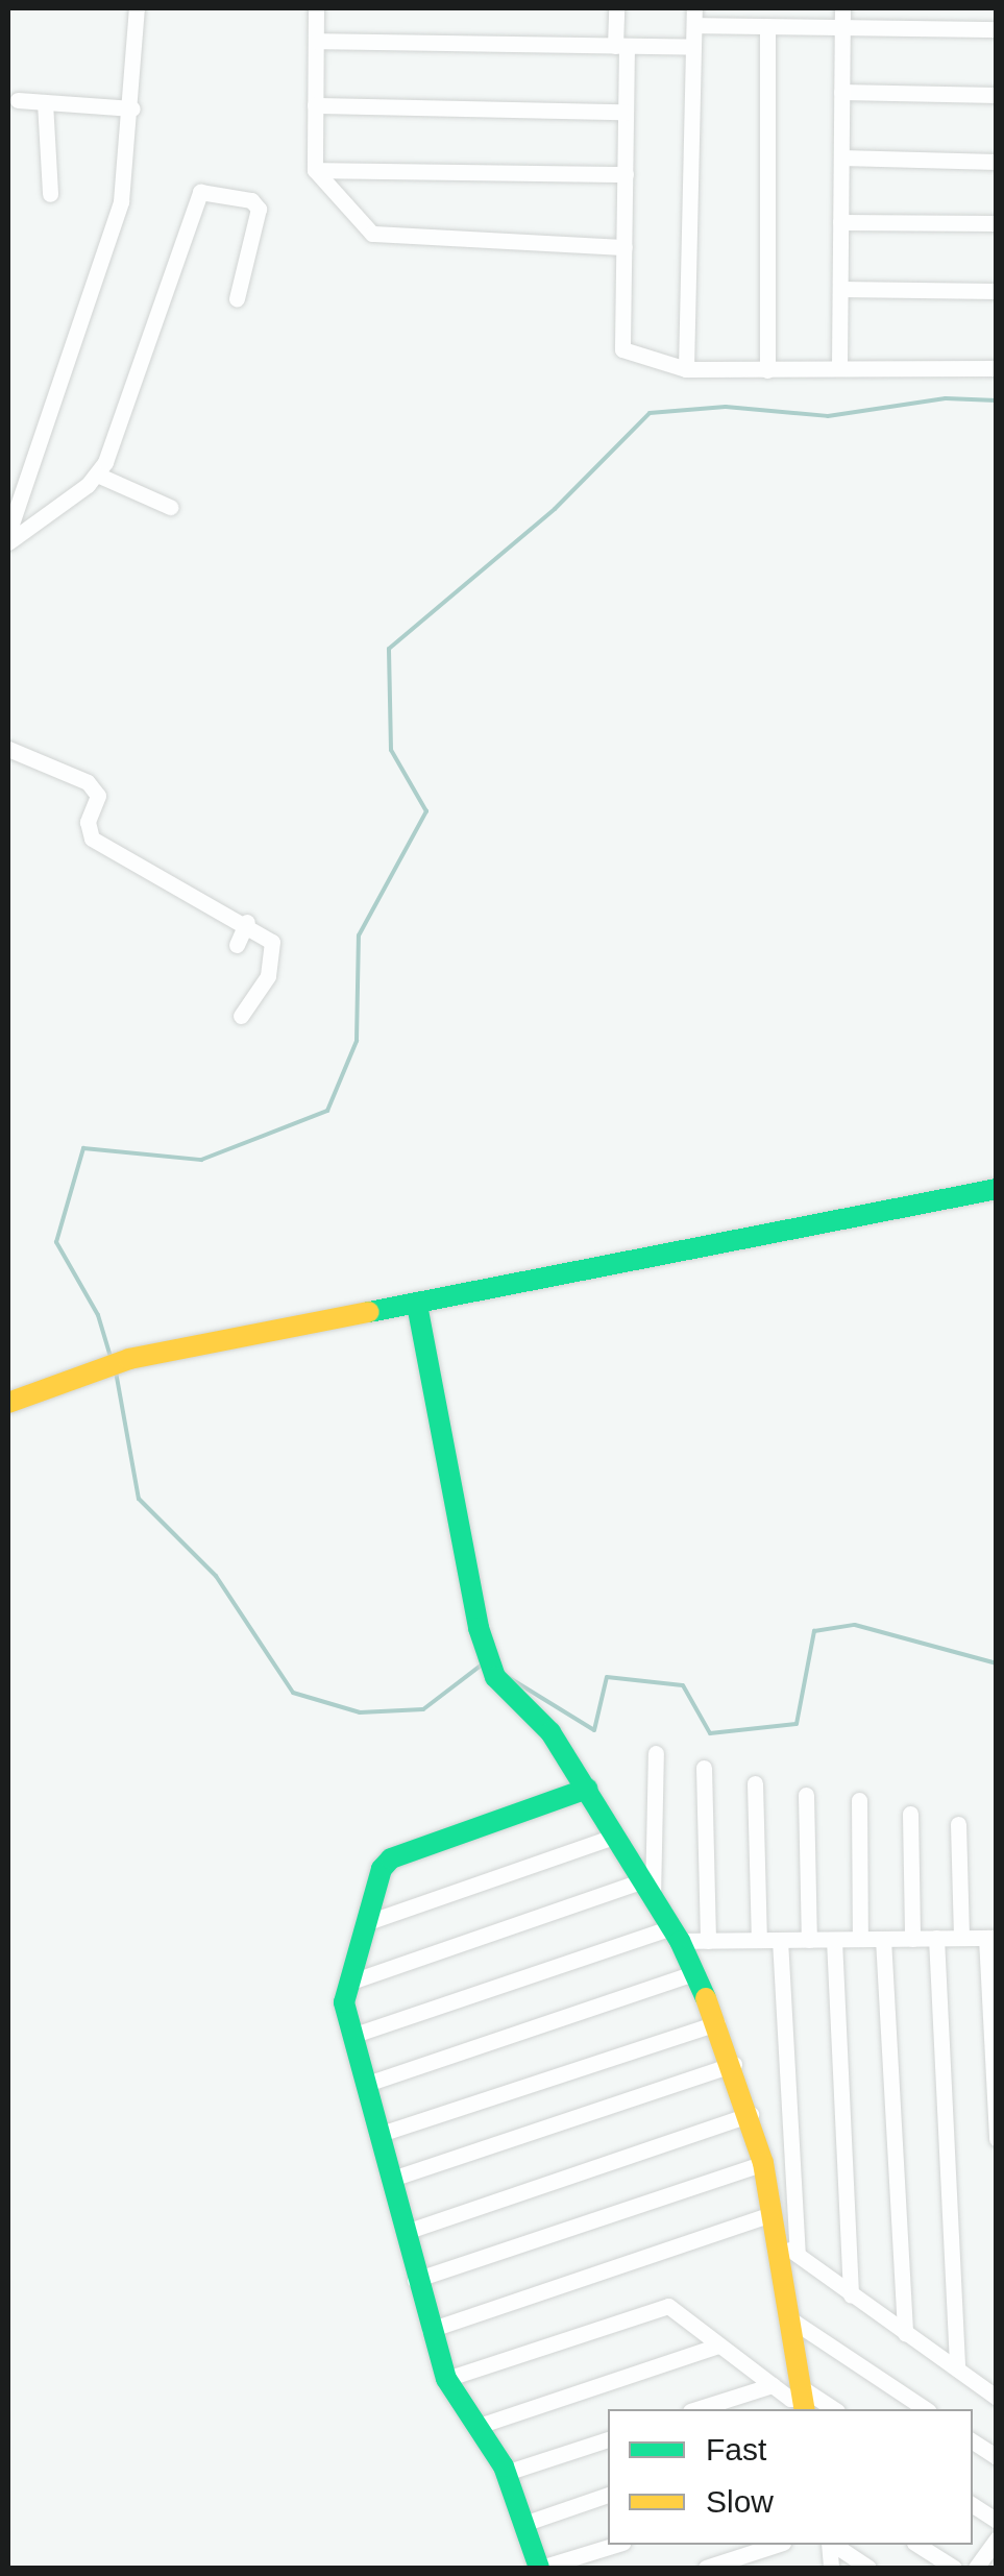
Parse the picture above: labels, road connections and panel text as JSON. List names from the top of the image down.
{
  "legend": ["Fast", "Slow"]
}
